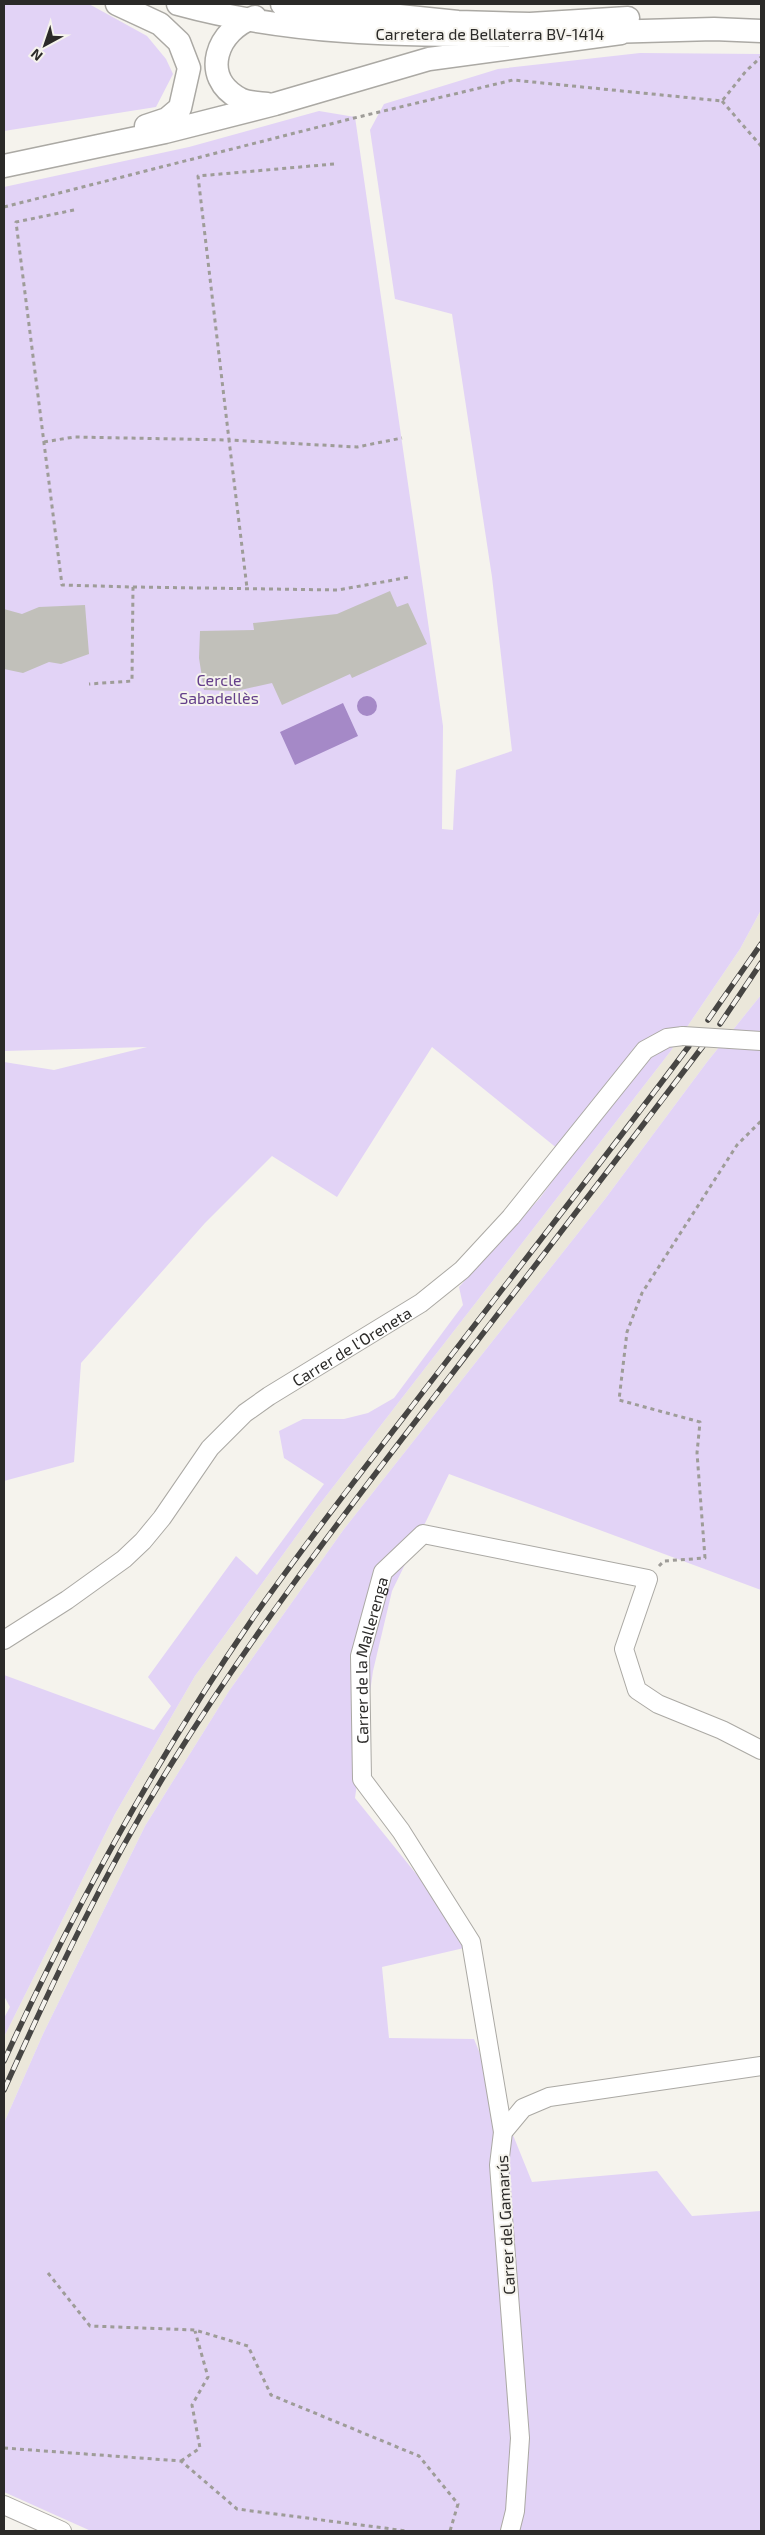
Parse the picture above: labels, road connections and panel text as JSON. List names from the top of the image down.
{
  "streets": {
    "street": [
      "Carretera de Bellaterra BV-1414",
      "Carrer de l'Oreneta",
      "Carrer de la Mallerenga",
      "Carrer del Gamarús"
    ]
  },
  "crossings": [
    ["Carrer de la Mallerenga", "Carrer del Gamarús"]
  ],
  "parks": ["Cercle Sabadellès"],
  "north": "bottom left"
}
